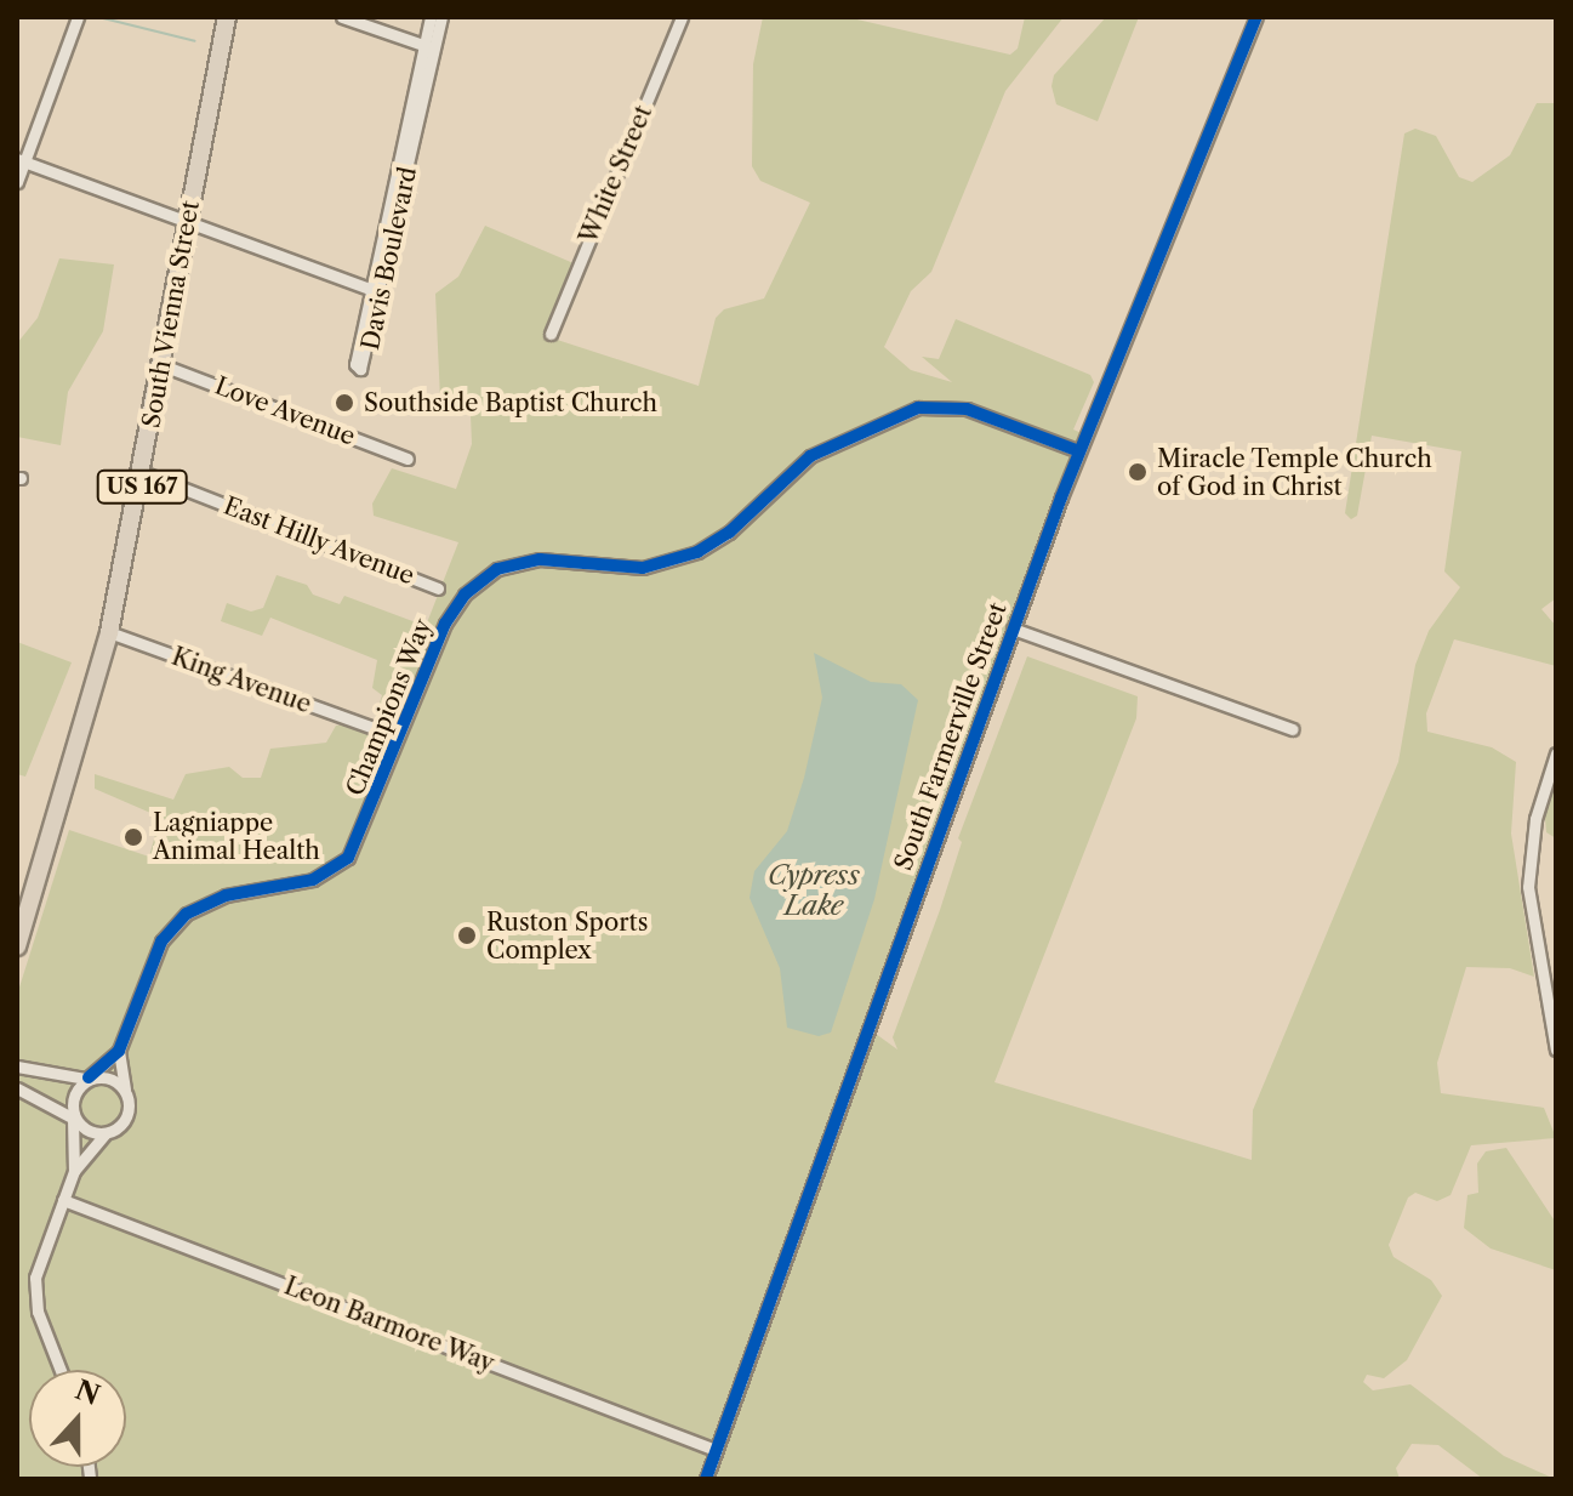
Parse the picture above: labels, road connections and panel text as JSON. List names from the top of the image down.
{
  "streets": {
    "highway": ["South Vienna Street", "US 167"],
    "street": [
      "White Street",
      "Davis Boulevard",
      "Love Avenue",
      "East Hilly Avenue",
      "King Avenue",
      "Champions Way",
      "South Farmerville Street",
      "Leon Barmore Way"
    ]
  },
  "crossings": [
    ["South Vienna Street", "Love Avenue"],
    ["South Vienna Street", "East Hilly Avenue"],
    ["South Vienna Street", "King Avenue"],
    ["Champions Way", "South Farmerville Street"],
    ["Champions Way", "Leon Barmore Way"],
    ["South Farmerville Street", "Leon Barmore Way"]
  ],
  "water": ["Cypress Lake"],
  "places": [
    "Southside Baptist Church",
    "Miracle Temple Church of God in Christ",
    "Lagniappe Animal Health",
    "Ruston Sports Complex"
  ],
  "north": "top"
}
